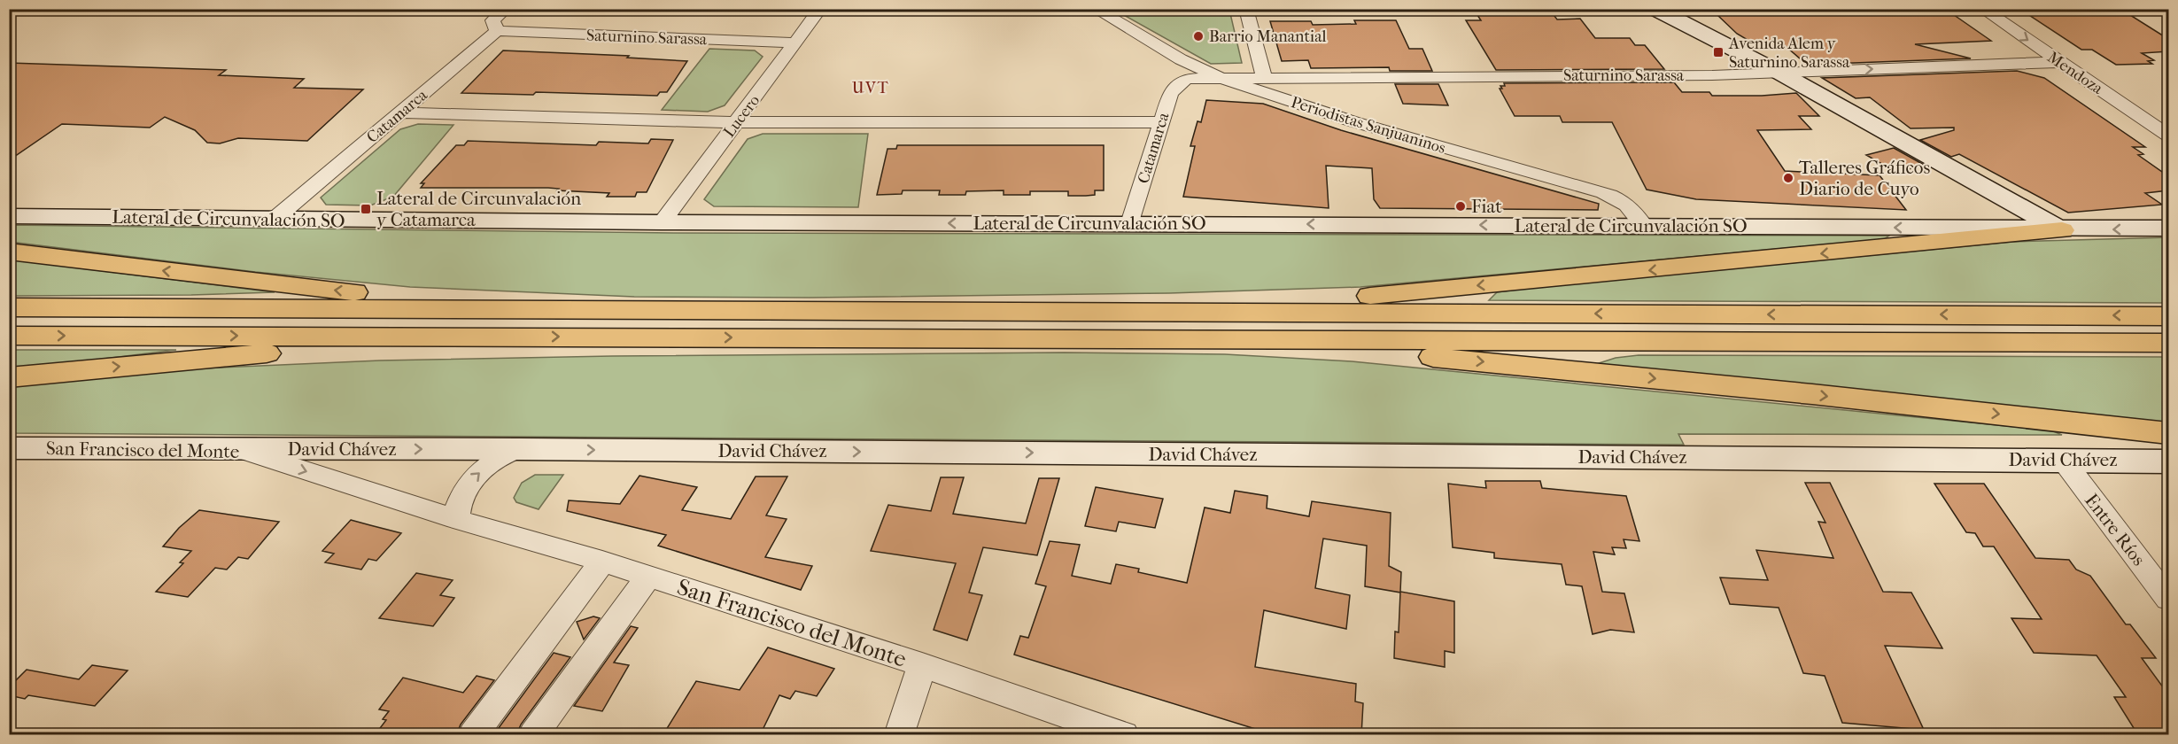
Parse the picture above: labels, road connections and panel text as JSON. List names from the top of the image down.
{
  "streets": {
    "street": [
      "Saturnino Sarassa",
      "Mendoza",
      "Catamarca",
      "Lucero",
      "Periodistas Sanjuaninos",
      "Lateral de Circunvalación SO",
      "David Chávez",
      "San Francisco del Monte",
      "Entre Ríos"
    ]
  },
  "crossings": [
    ["Saturnino Sarassa", "Mendoza"],
    ["Saturnino Sarassa", "Catamarca"],
    ["Saturnino Sarassa", "Lucero"],
    ["Saturnino Sarassa", "Periodistas Sanjuaninos"],
    ["Catamarca", "Lateral de Circunvalación SO"],
    ["Lucero", "Lateral de Circunvalación SO"],
    ["Periodistas Sanjuaninos", "Lateral de Circunvalación SO"],
    ["David Chávez", "San Francisco del Monte"],
    ["David Chávez", "Entre Ríos"]
  ],
  "one_way": ["David Chávez"],
  "districts": ["UVT"],
  "places": {
    "other": ["Barrio Manantial", "Talleres Gráficos Diario de Cuyo", "Fiat"],
    "transit": ["Avenida Alem y Saturnino Sarassa", "Lateral de Circunvalación y Catamarca"]
  }
}
